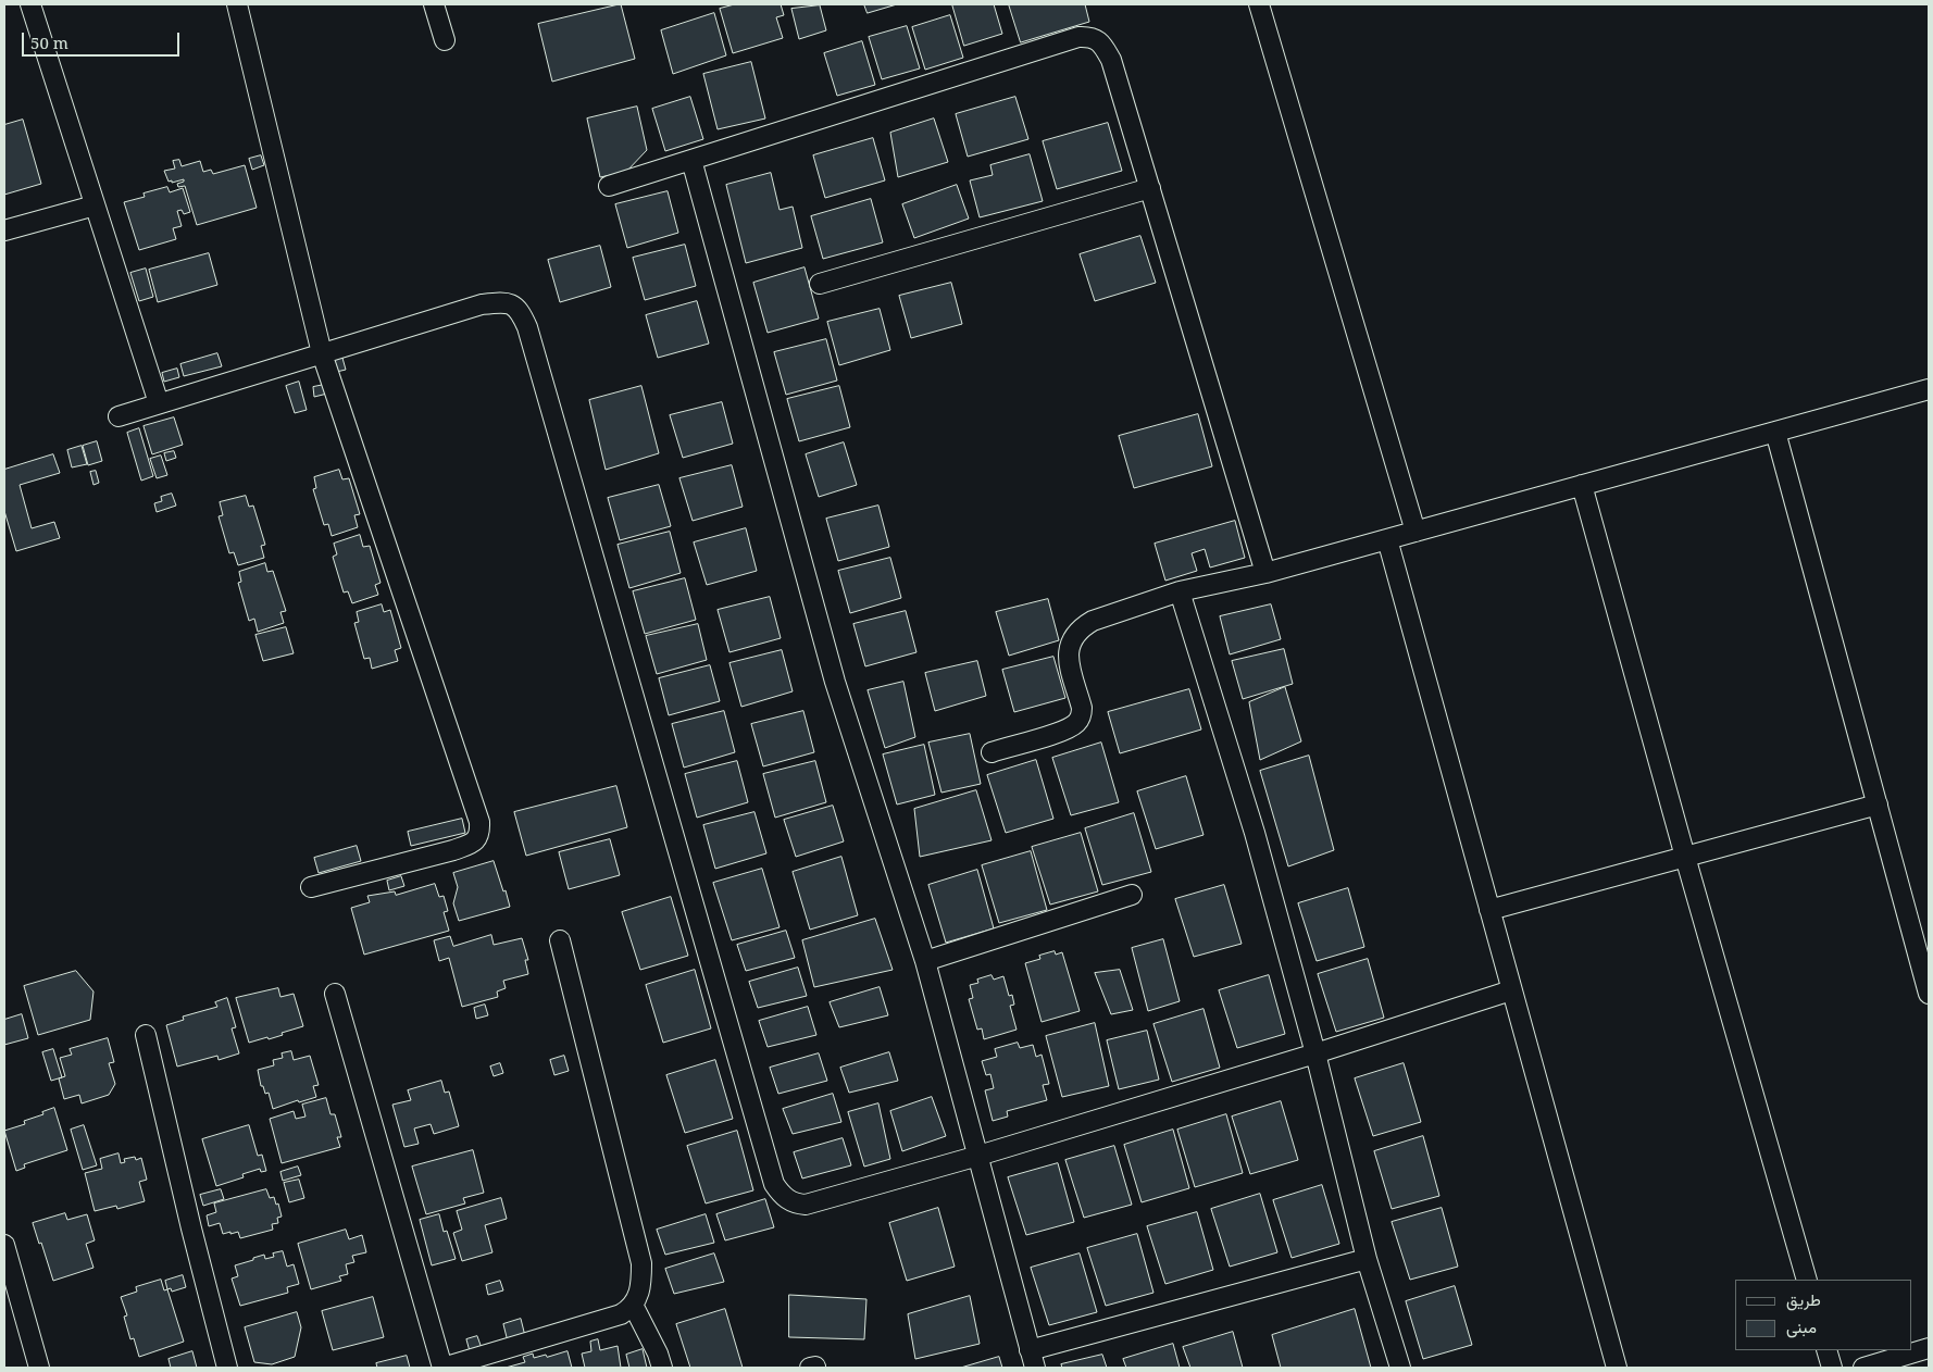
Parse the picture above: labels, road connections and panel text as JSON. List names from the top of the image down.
{
  "legend": ["طريق", "مبنى"],
  "scale_bar": "50 m"
}
